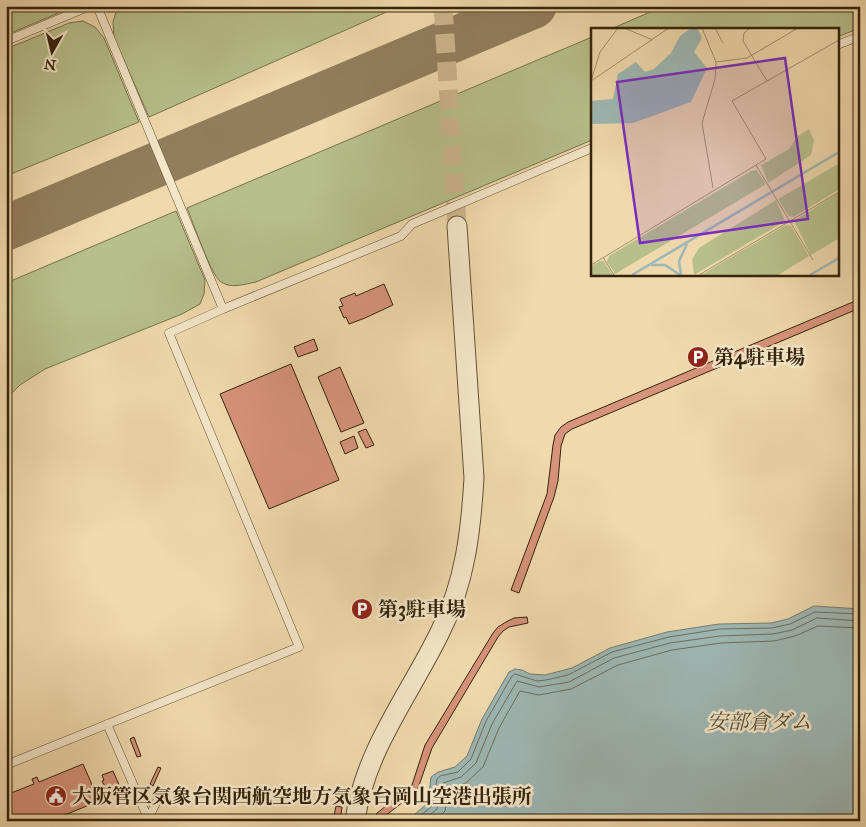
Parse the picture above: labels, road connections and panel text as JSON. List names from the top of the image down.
{
  "water": ["安部倉ダム"],
  "places": {
    "parking": ["第4駐車場", "第3駐車場"],
    "public building": ["大阪管区気象台関西航空地方気象台岡山空港出張所"]
  },
  "north": "bottom"
}
